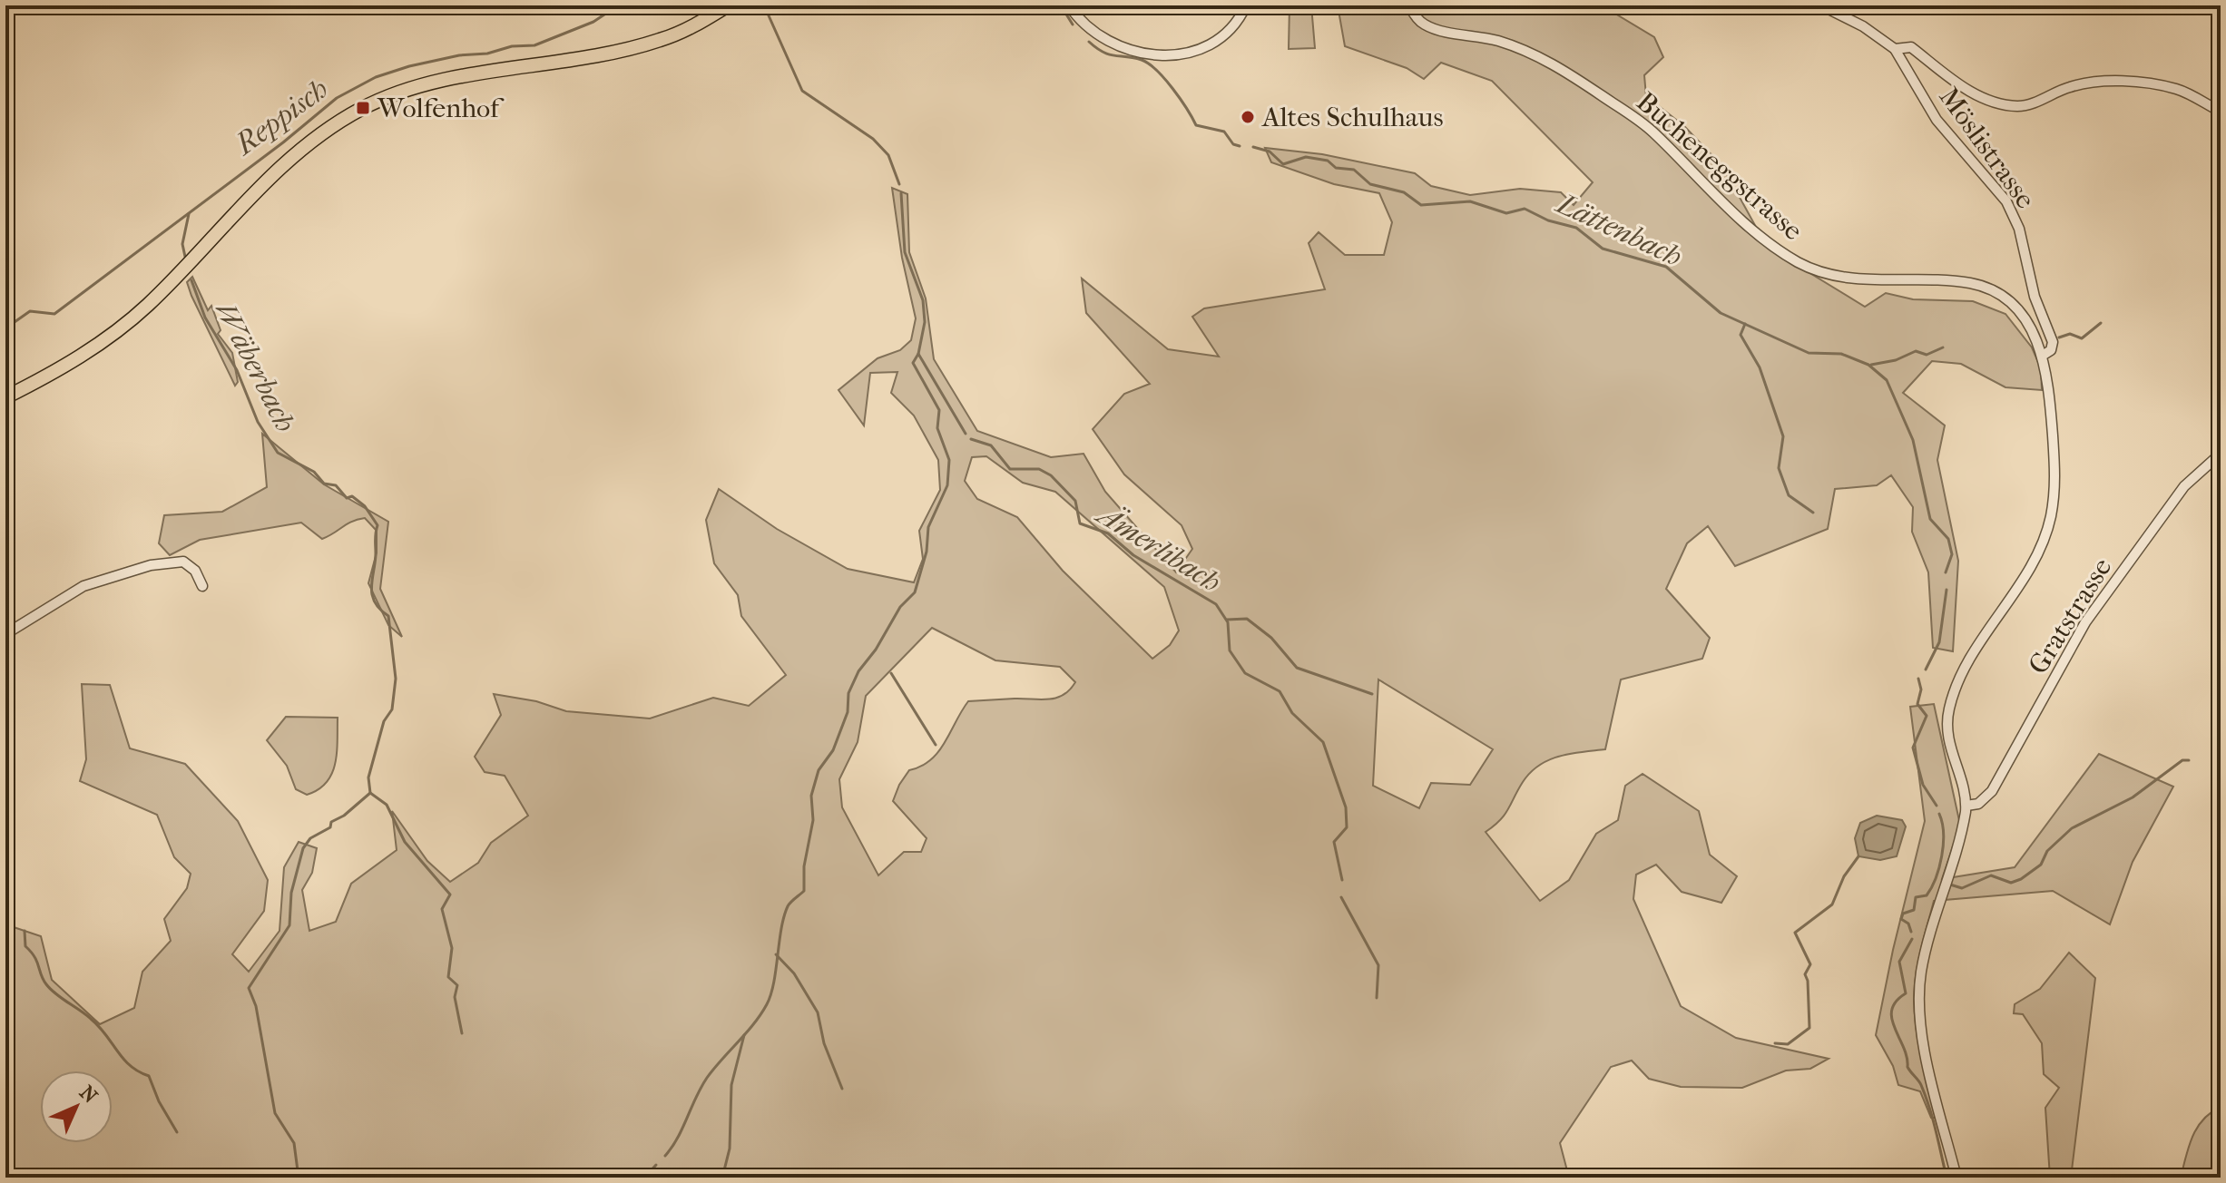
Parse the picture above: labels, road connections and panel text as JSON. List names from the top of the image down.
{
  "streets": {
    "street": ["Möslistrasse", "Bucheneggstrasse", "Gratstrasse"]
  },
  "crossings": [
    ["Möslistrasse", "Bucheneggstrasse"],
    ["Bucheneggstrasse", "Gratstrasse"]
  ],
  "water": [
    "Reppisch",
    "Lättenbach",
    "Wäberbach",
    "Ämerlibach"
  ],
  "places": {
    "transit": ["Wolfenhof"],
    "other": ["Altes Schulhaus"]
  },
  "north": "top right"
}
